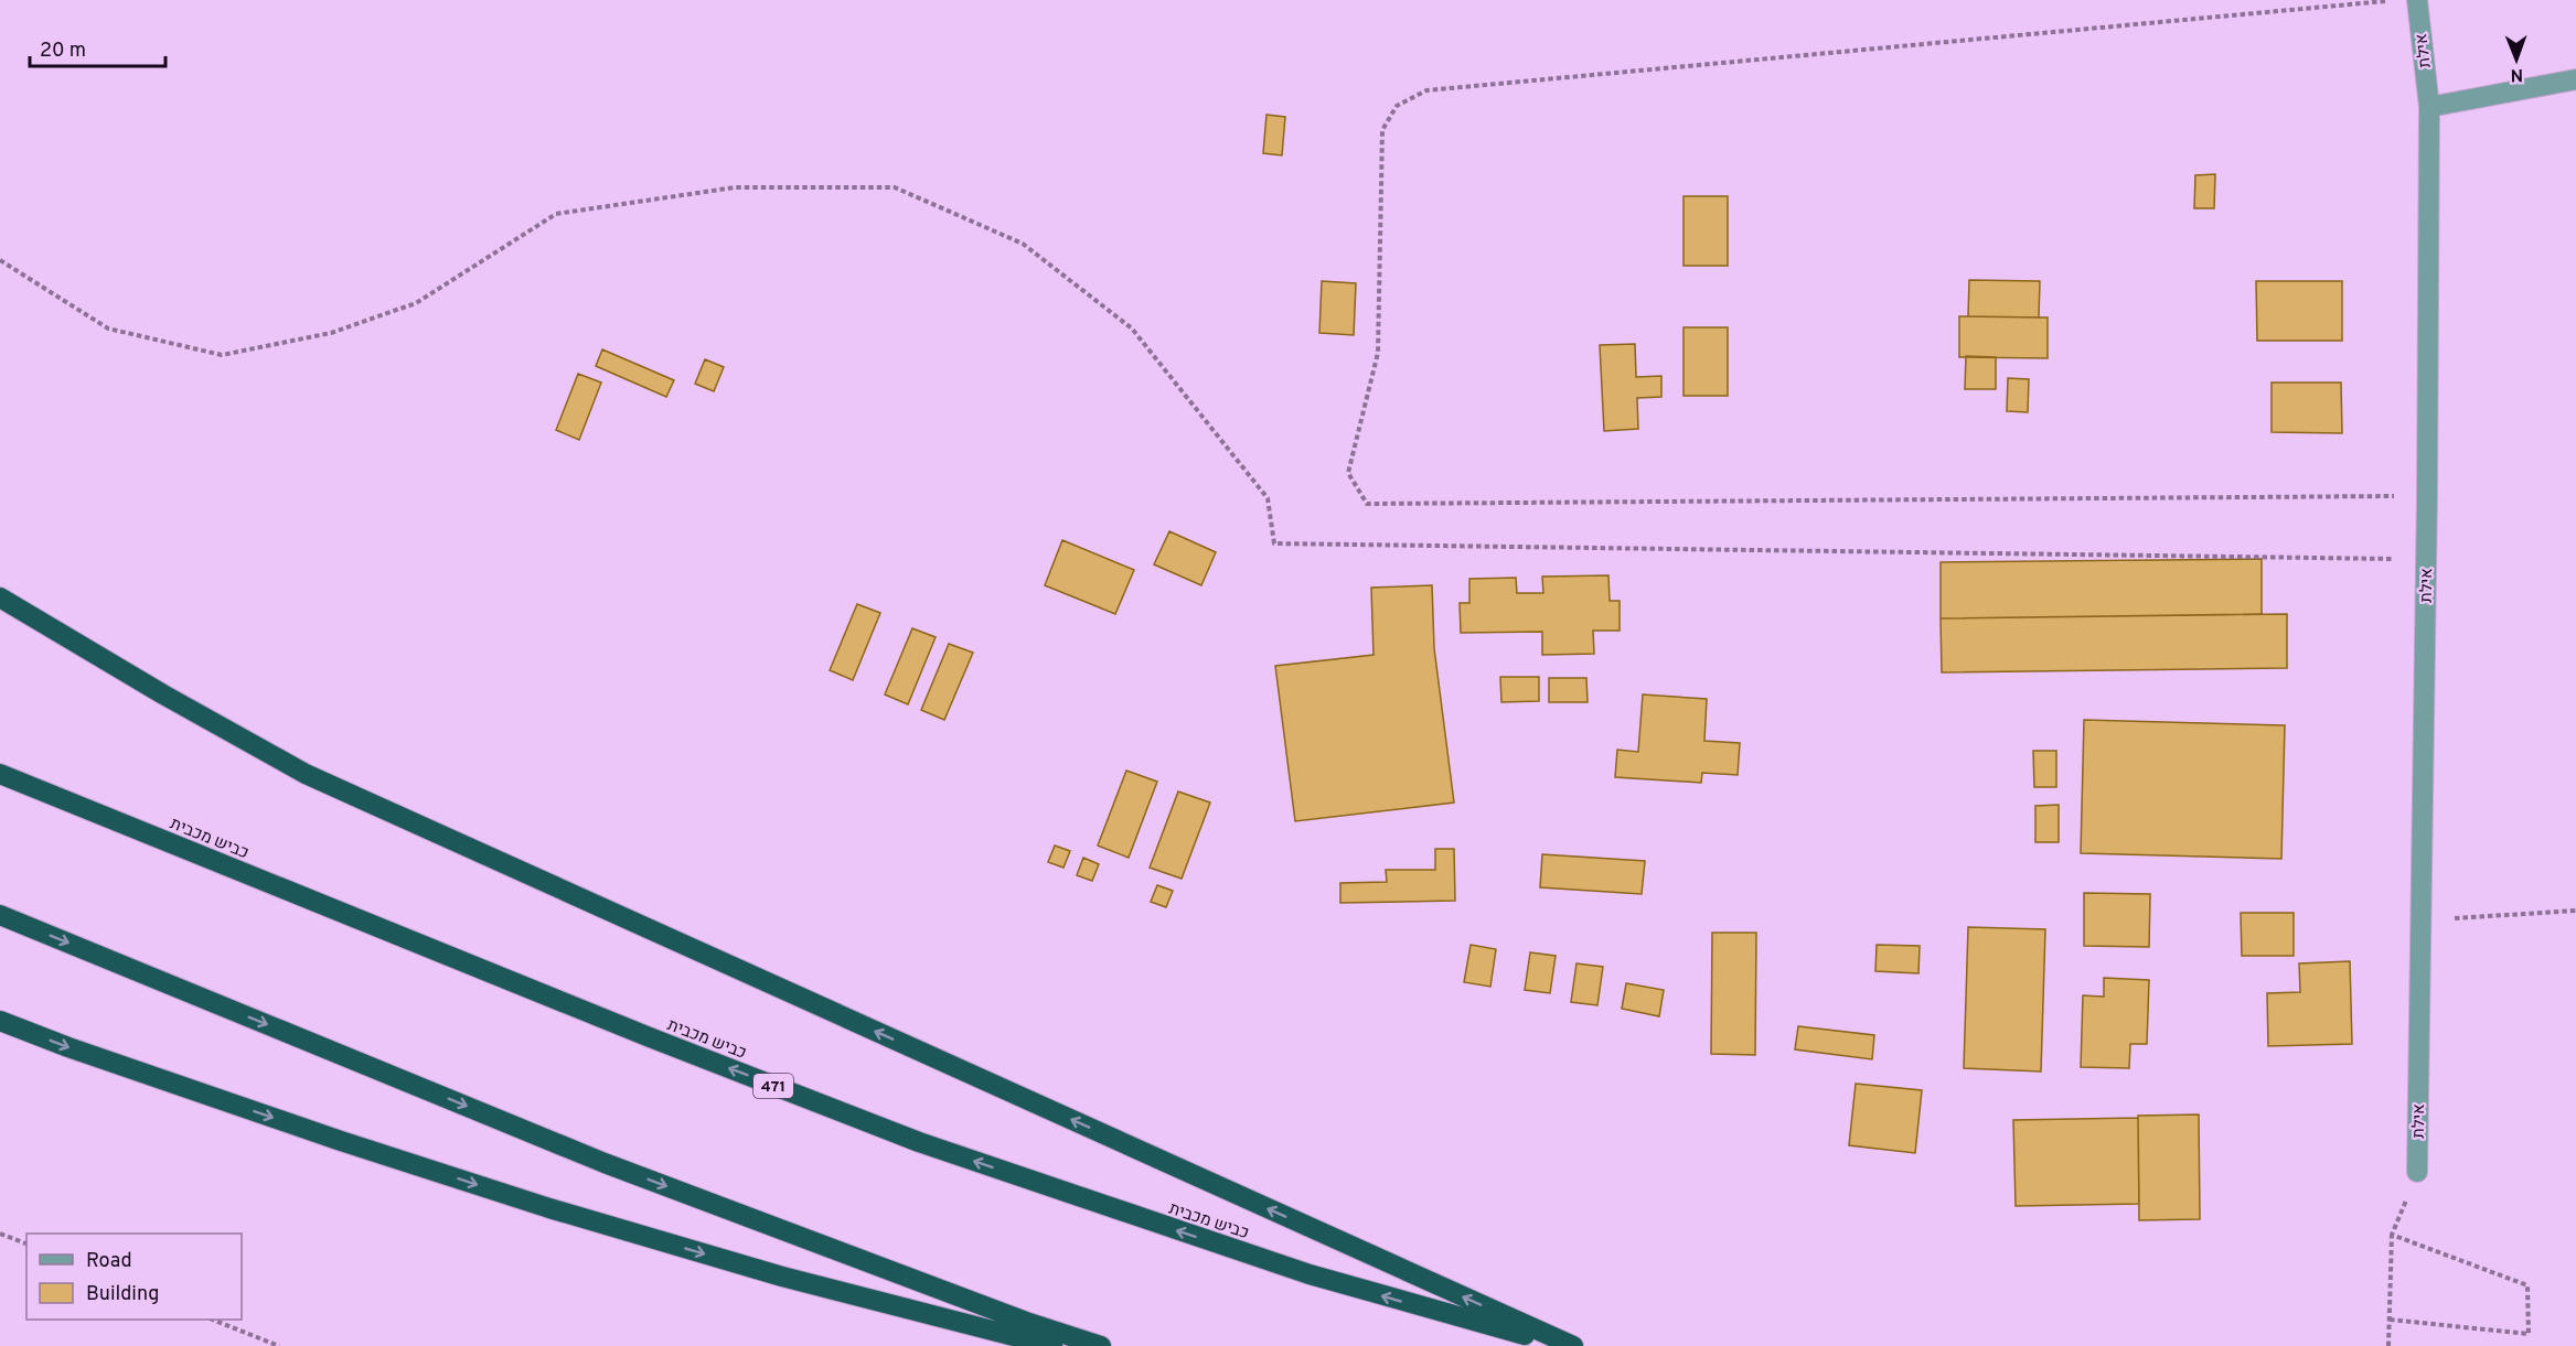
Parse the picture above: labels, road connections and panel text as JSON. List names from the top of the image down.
{
  "streets": {
    "highway": ["כביש מכבית", "471"],
    "street": ["אילת"]
  },
  "legend": ["Road", "Building"],
  "scale_bar": "20 m",
  "north": "bottom"
}
